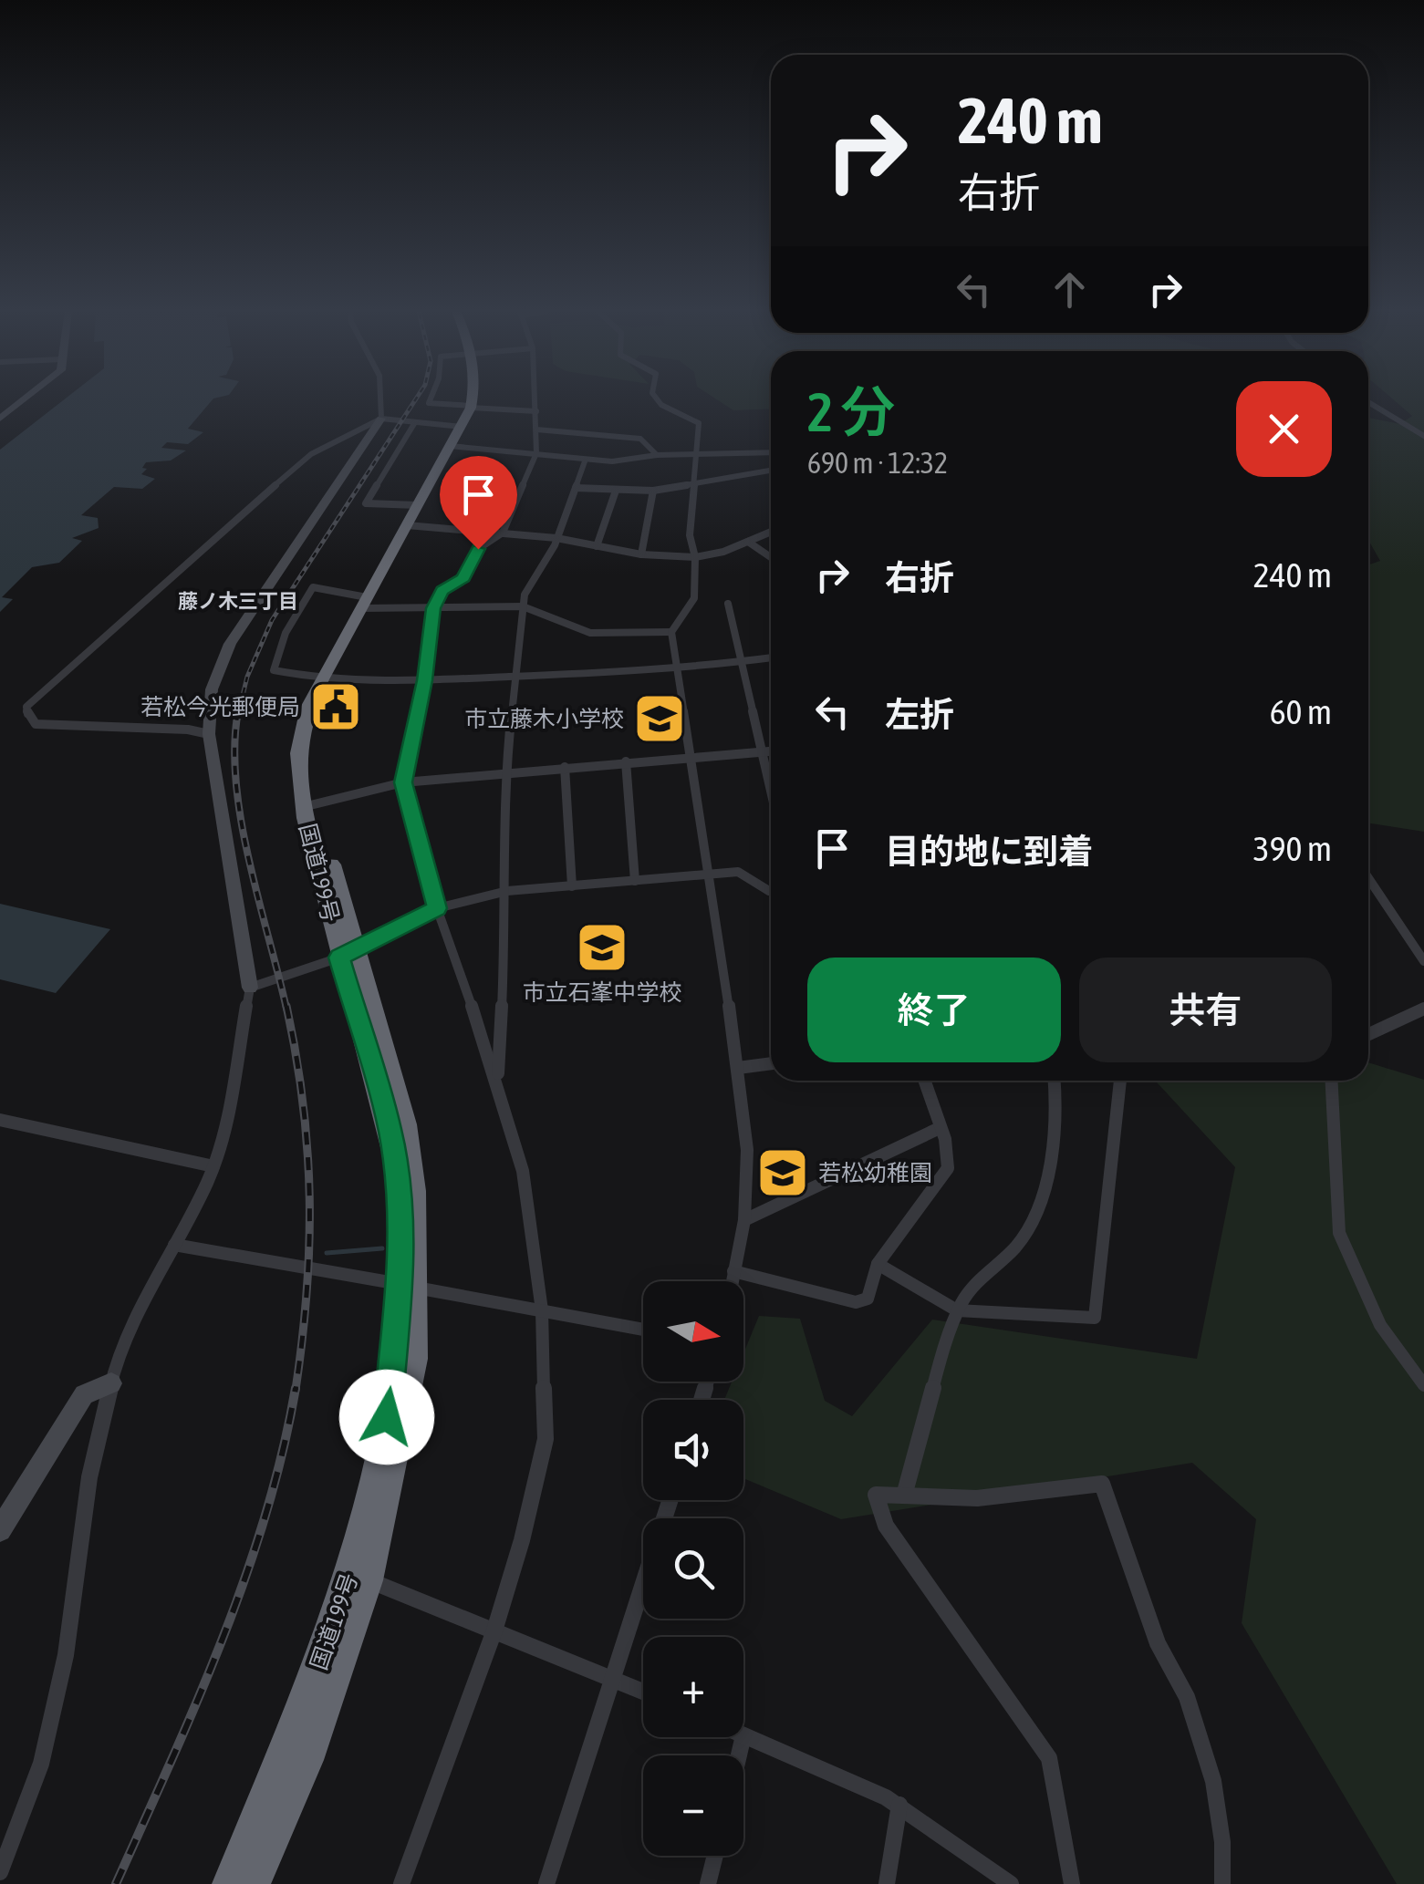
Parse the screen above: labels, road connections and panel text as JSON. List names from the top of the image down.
{
  "streets": {
    "highway": ["国道199号"]
  },
  "districts": ["藤ノ木三丁目"],
  "places": {
    "public building": ["若松今光郵便局"],
    "school or university": ["市立藤木小学校", "市立石峯中学校", "若松幼稚園"]
  },
  "north": "right",
  "page": {
    "turn": ["240 m", "右折"],
    "heading": ["2 分", "690 m · 12:32"],
    "list": [
      {
        "name": "右折",
        "value": "240 m"
      },
      {
        "name": "左折",
        "value": "60 m"
      },
      {
        "name": "目的地に到着",
        "value": "390 m"
      }
    ],
    "buttons": ["終了", "共有"],
    "map_buttons": ["+", "−"]
  }
}
